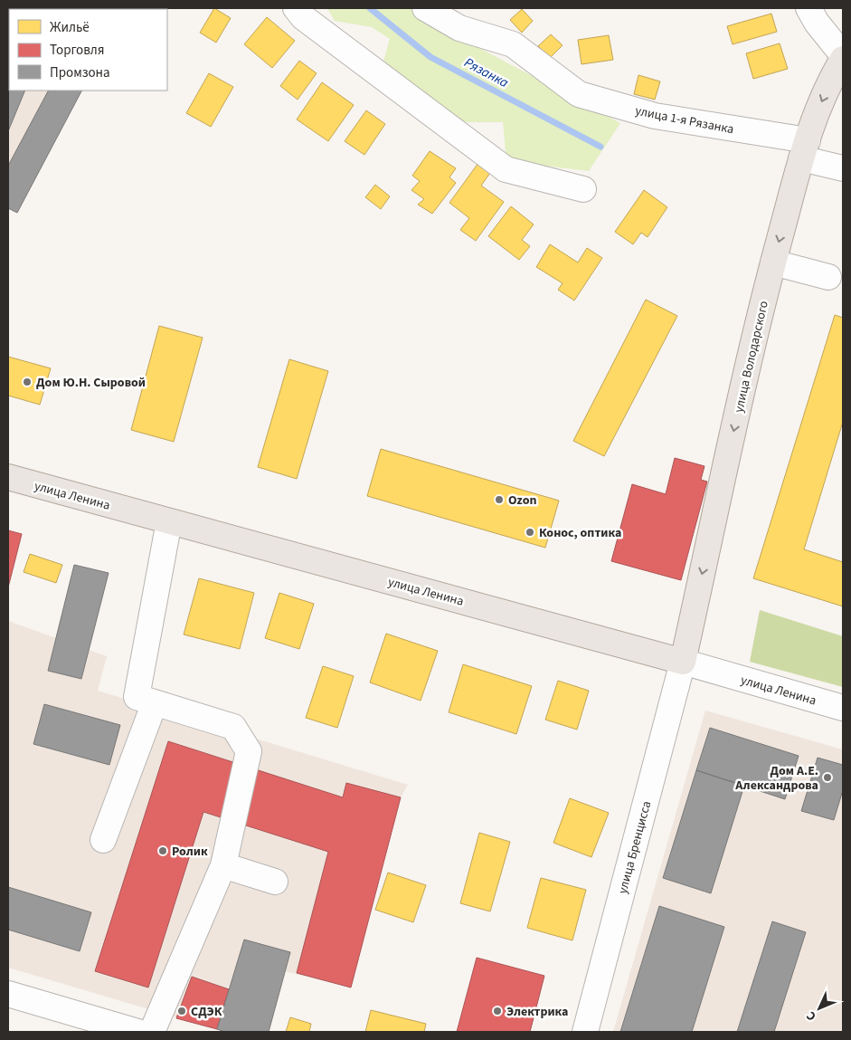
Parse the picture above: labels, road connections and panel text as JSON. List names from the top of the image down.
{
  "streets": {
    "main road": ["улица Володарского", "улица Ленина"],
    "street": ["улица 1-я Рязанка", "улица Бренцисса"]
  },
  "crossings": [
    ["улица 1-я Рязанка", "улица Володарского"],
    ["улица Володарского", "улица Ленина"],
    ["улица Володарского", "улица Бренцисса"],
    ["улица Ленина", "улица Бренцисса"]
  ],
  "one_way": ["улица Володарского"],
  "water": ["Рязанка"],
  "places": [
    "Дом Ю.Н. Сыровой",
    "Ozon",
    "Конос, оптика",
    "Дом А.Е. Александрова",
    "Ролик",
    "СДЭК",
    "Электрика"
  ],
  "legend": ["Жильё", "Торговля", "Промзона"],
  "north": "bottom left"
}
